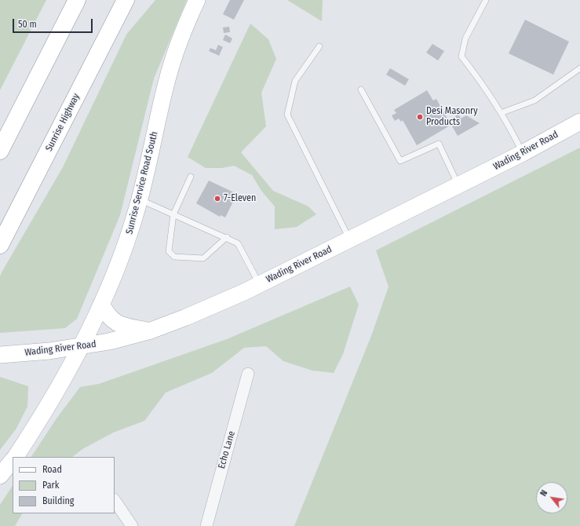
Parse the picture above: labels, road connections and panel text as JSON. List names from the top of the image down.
{
  "streets": {
    "highway": ["Sunrise Highway"],
    "main road": ["Wading River Road", "Sunrise Service Road South"],
    "street": ["Echo Lane"]
  },
  "crossings": [
    ["Wading River Road", "Sunrise Service Road South"]
  ],
  "places": ["Desi Masonry Products", "7-Eleven"],
  "legend": ["Road", "Park", "Building"],
  "scale_bar": "50 m",
  "north": "top left"
}
